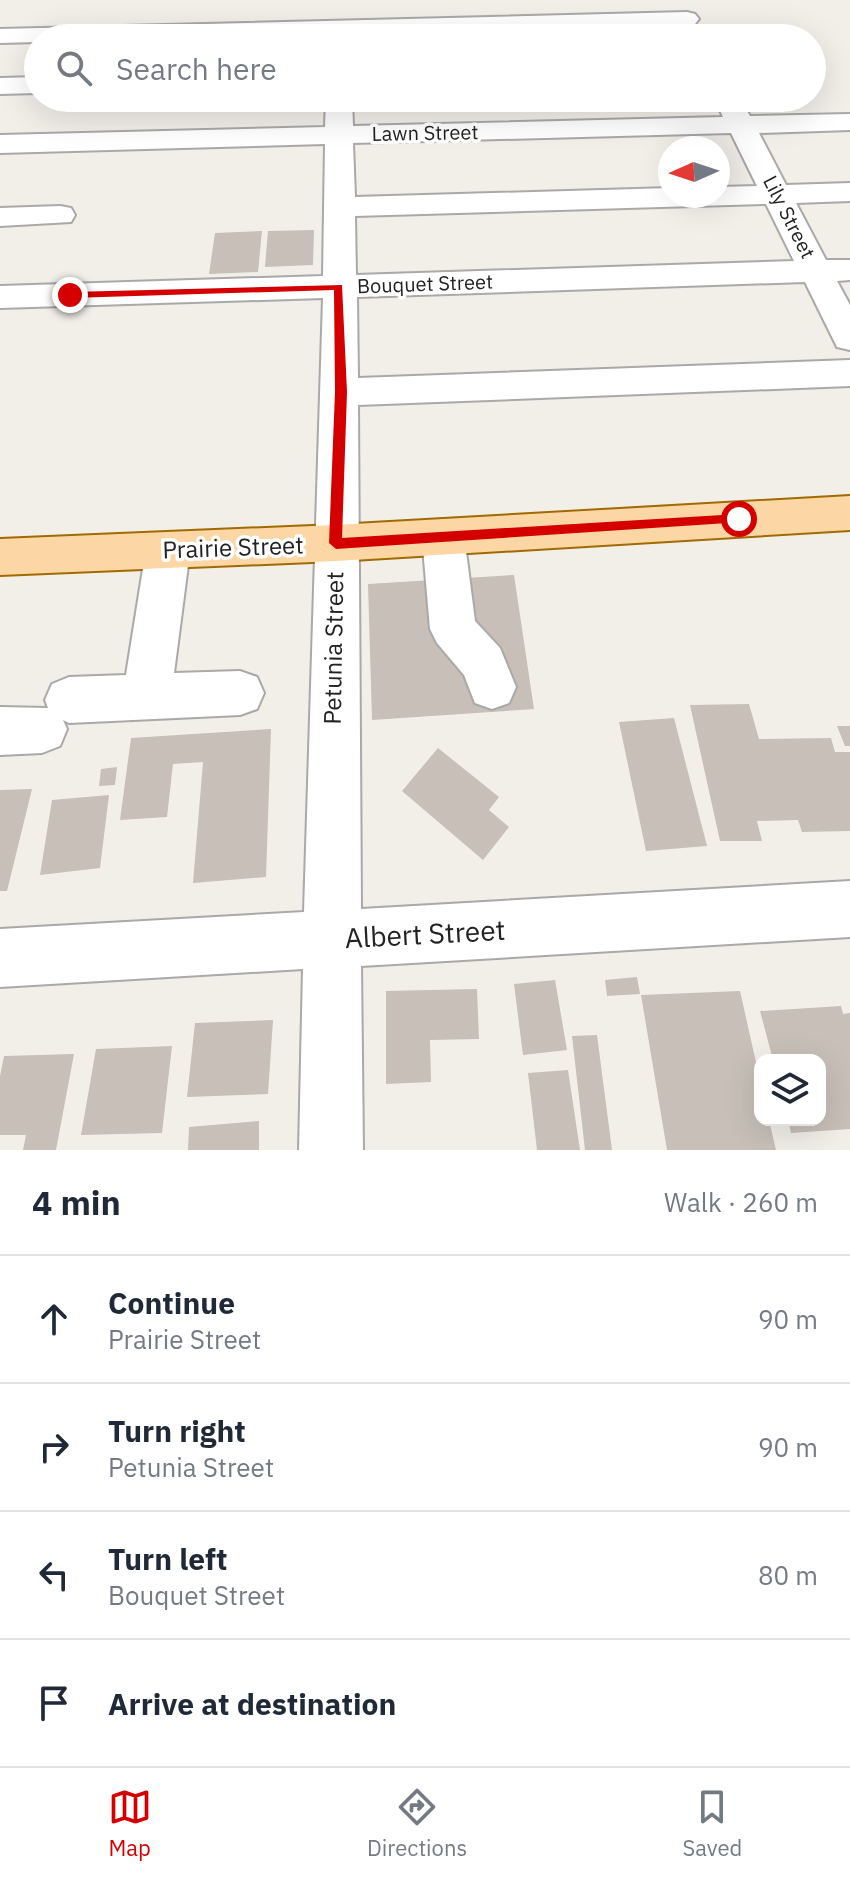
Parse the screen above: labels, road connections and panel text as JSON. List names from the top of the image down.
{
  "streets": {
    "main road": ["Prairie Street"],
    "street": [
      "Lawn Street",
      "Lily Street",
      "Bouquet Street",
      "Petunia Street",
      "Albert Street"
    ]
  },
  "crossings": [
    ["Lawn Street", "Lily Street"],
    ["Lawn Street", "Petunia Street"],
    ["Lily Street", "Bouquet Street"],
    ["Bouquet Street", "Petunia Street"],
    ["Prairie Street", "Petunia Street"],
    ["Petunia Street", "Albert Street"]
  ],
  "north": "left",
  "page": {
    "search": "Search here",
    "heading": ["4 min", "Walk · 260 m"],
    "list": [
      ["Continue", "Prairie Street", "90 m"],
      ["Turn right", "Petunia Street", "90 m"],
      ["Turn left", "Bouquet Street", "80 m"],
      "Arrive at destination"
    ],
    "nav": ["Map", "Directions", "Saved"]
  }
}
